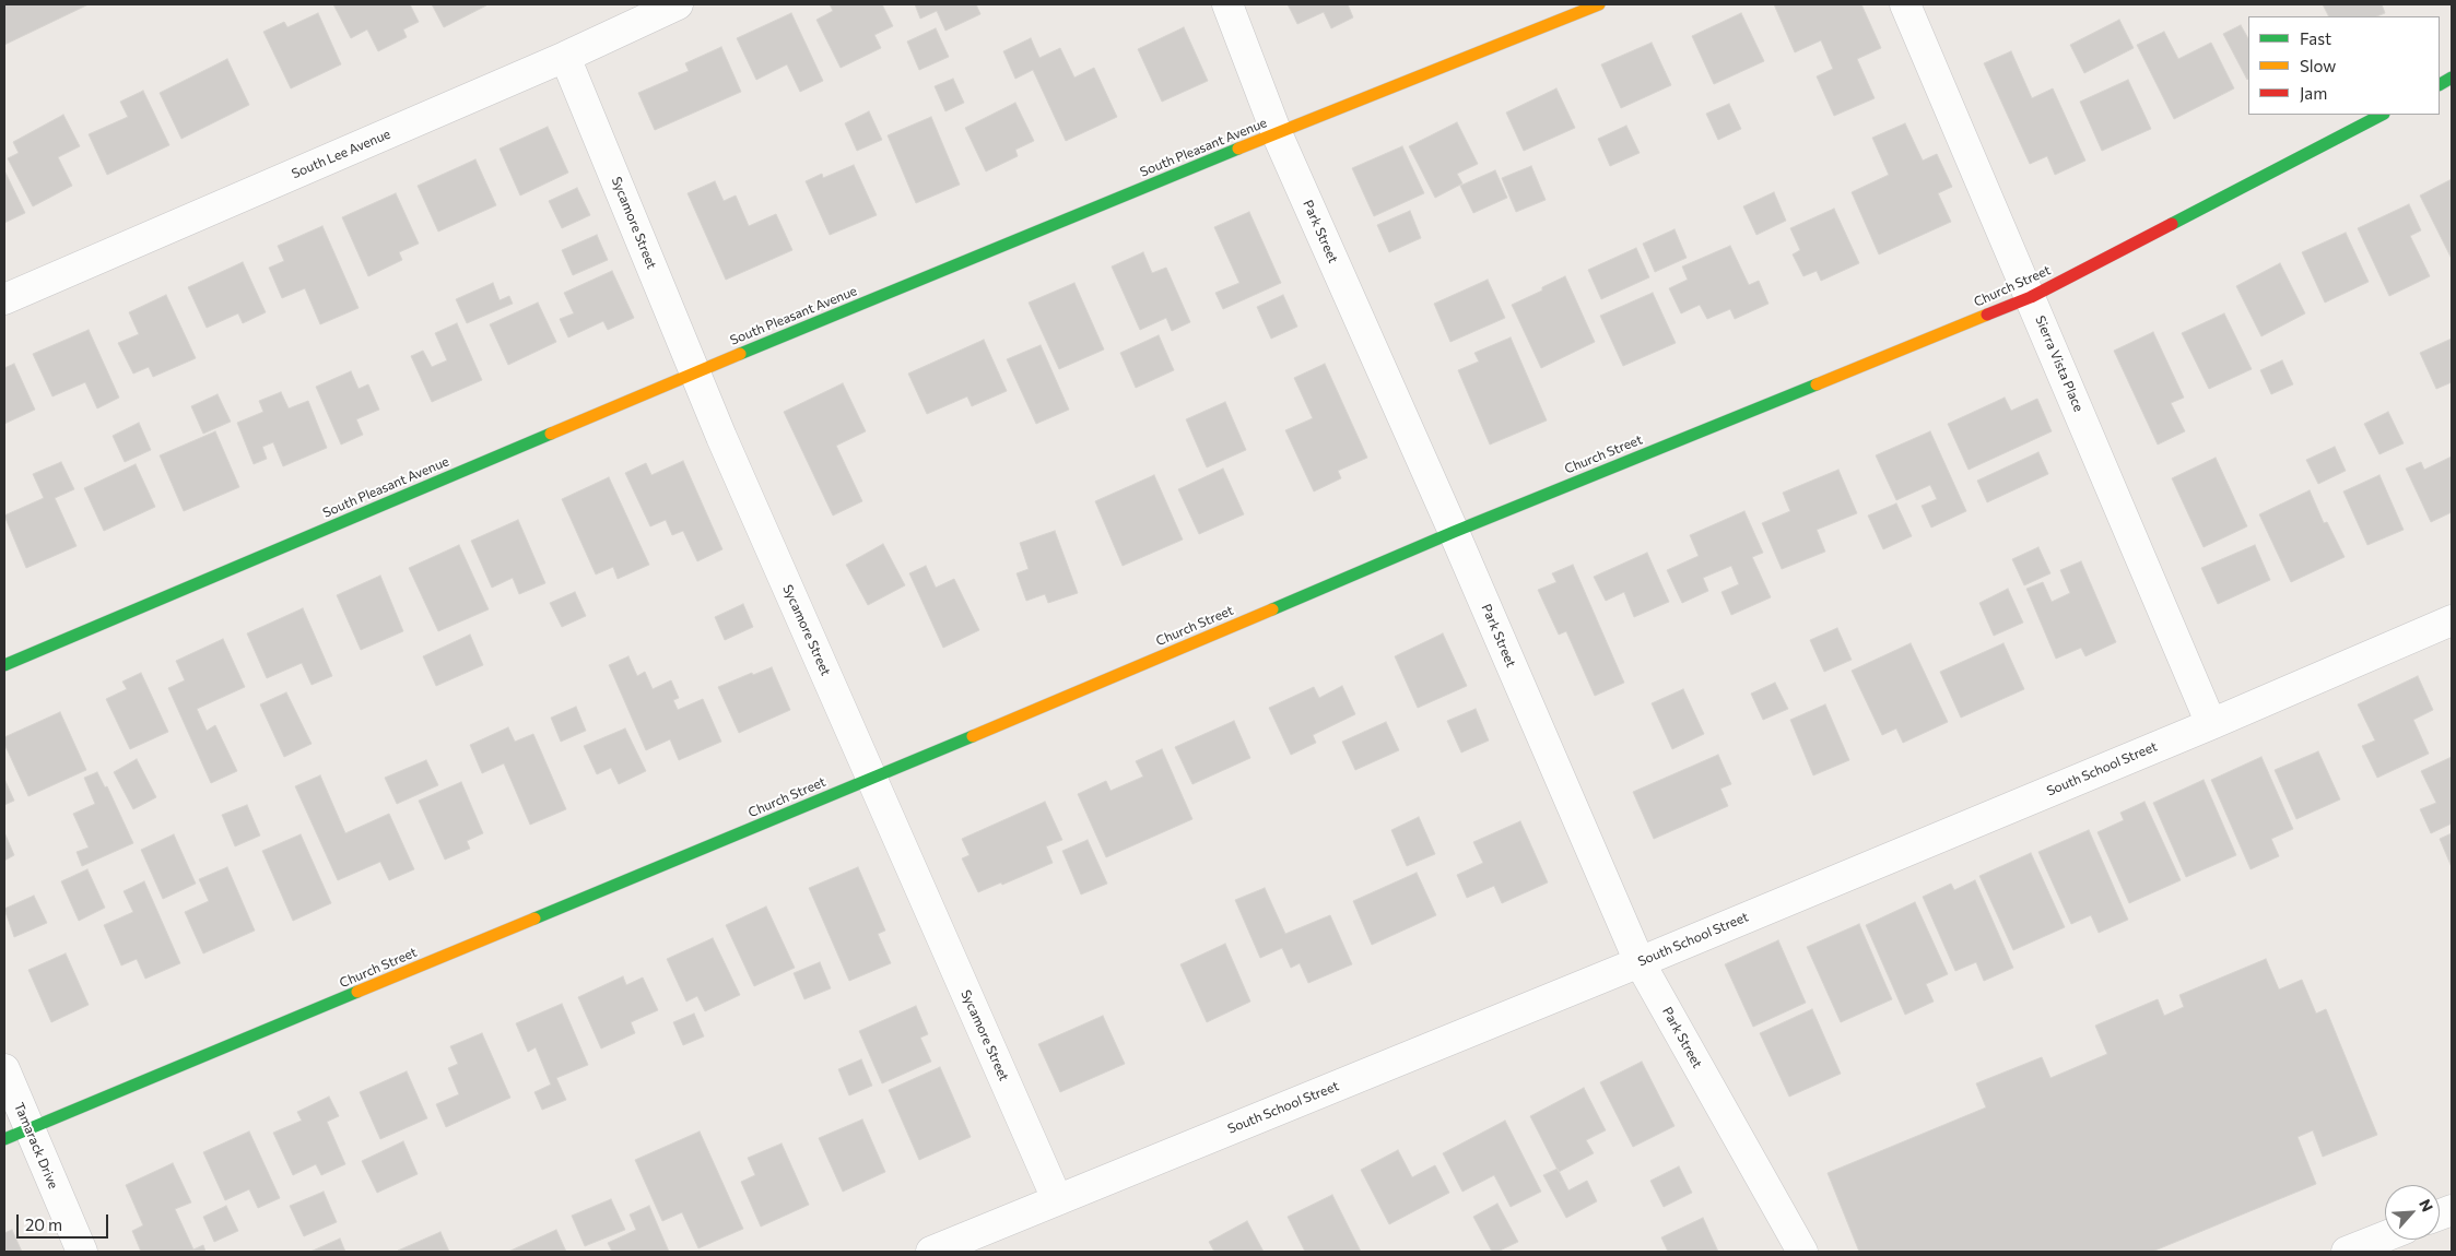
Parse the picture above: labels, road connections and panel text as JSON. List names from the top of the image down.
{
  "streets": {
    "street": [
      "South Pleasant Avenue",
      "South Lee Avenue",
      "Sycamore Street",
      "Park Street",
      "Church Street",
      "Sierra Vista Place",
      "South School Street",
      "Tamarack Drive"
    ]
  },
  "crossings": [
    ["South Pleasant Avenue", "Sycamore Street"],
    ["South Pleasant Avenue", "Park Street"],
    ["South Lee Avenue", "Sycamore Street"],
    ["Sycamore Street", "Church Street"],
    ["Sycamore Street", "South School Street"],
    ["Park Street", "Church Street"],
    ["Park Street", "South School Street"],
    ["Church Street", "Sierra Vista Place"],
    ["Church Street", "Tamarack Drive"],
    ["Sierra Vista Place", "South School Street"]
  ],
  "legend": ["Fast", "Slow", "Jam"],
  "scale_bar": "20 m",
  "north": "top right"
}
